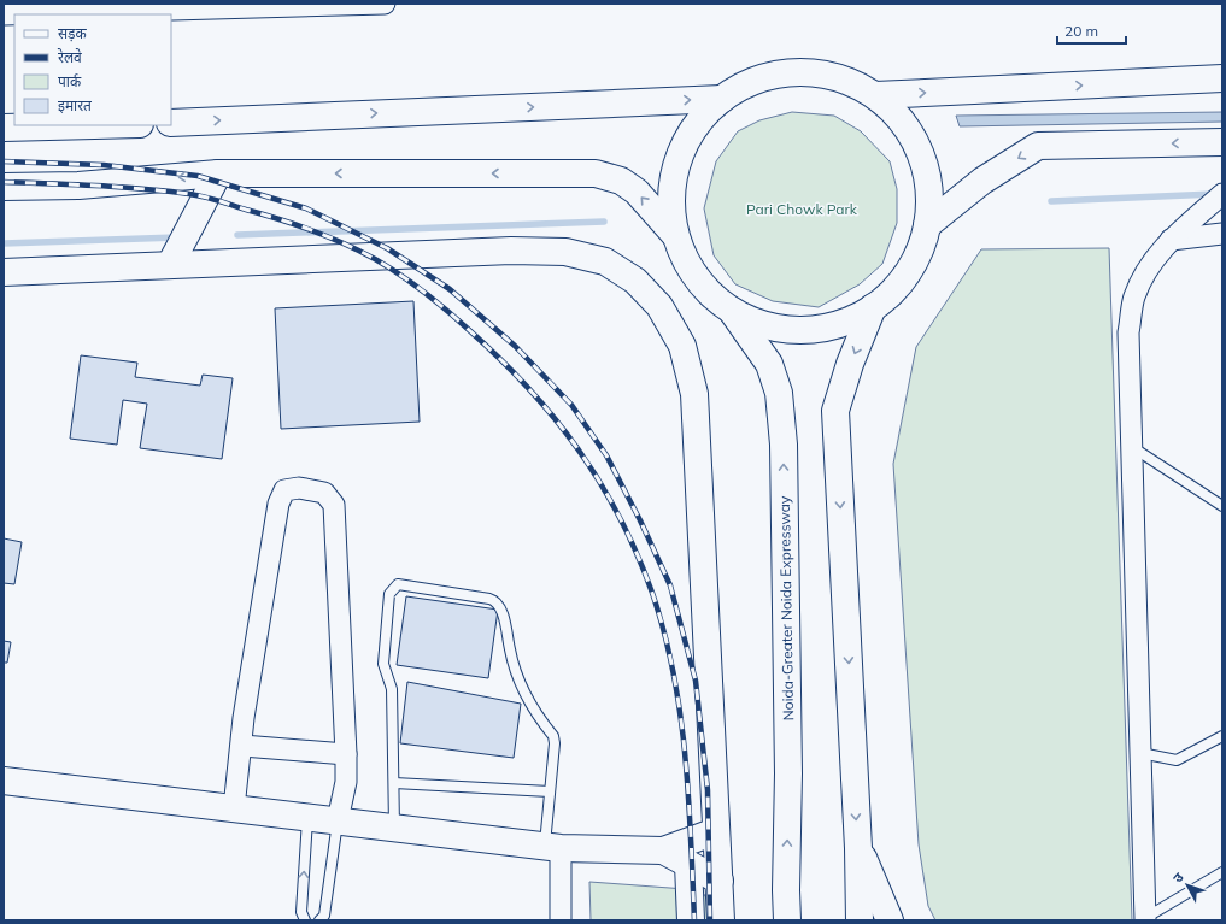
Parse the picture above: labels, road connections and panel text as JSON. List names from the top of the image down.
{
  "streets": {
    "main road": ["Noida-Greater Noida Expressway"]
  },
  "parks": ["Pari Chowk Park"],
  "legend": [
    "सड़क",
    "रेलवे",
    "पार्क",
    "इमारत"
  ],
  "scale_bar": "20 m",
  "north": "top left"
}
